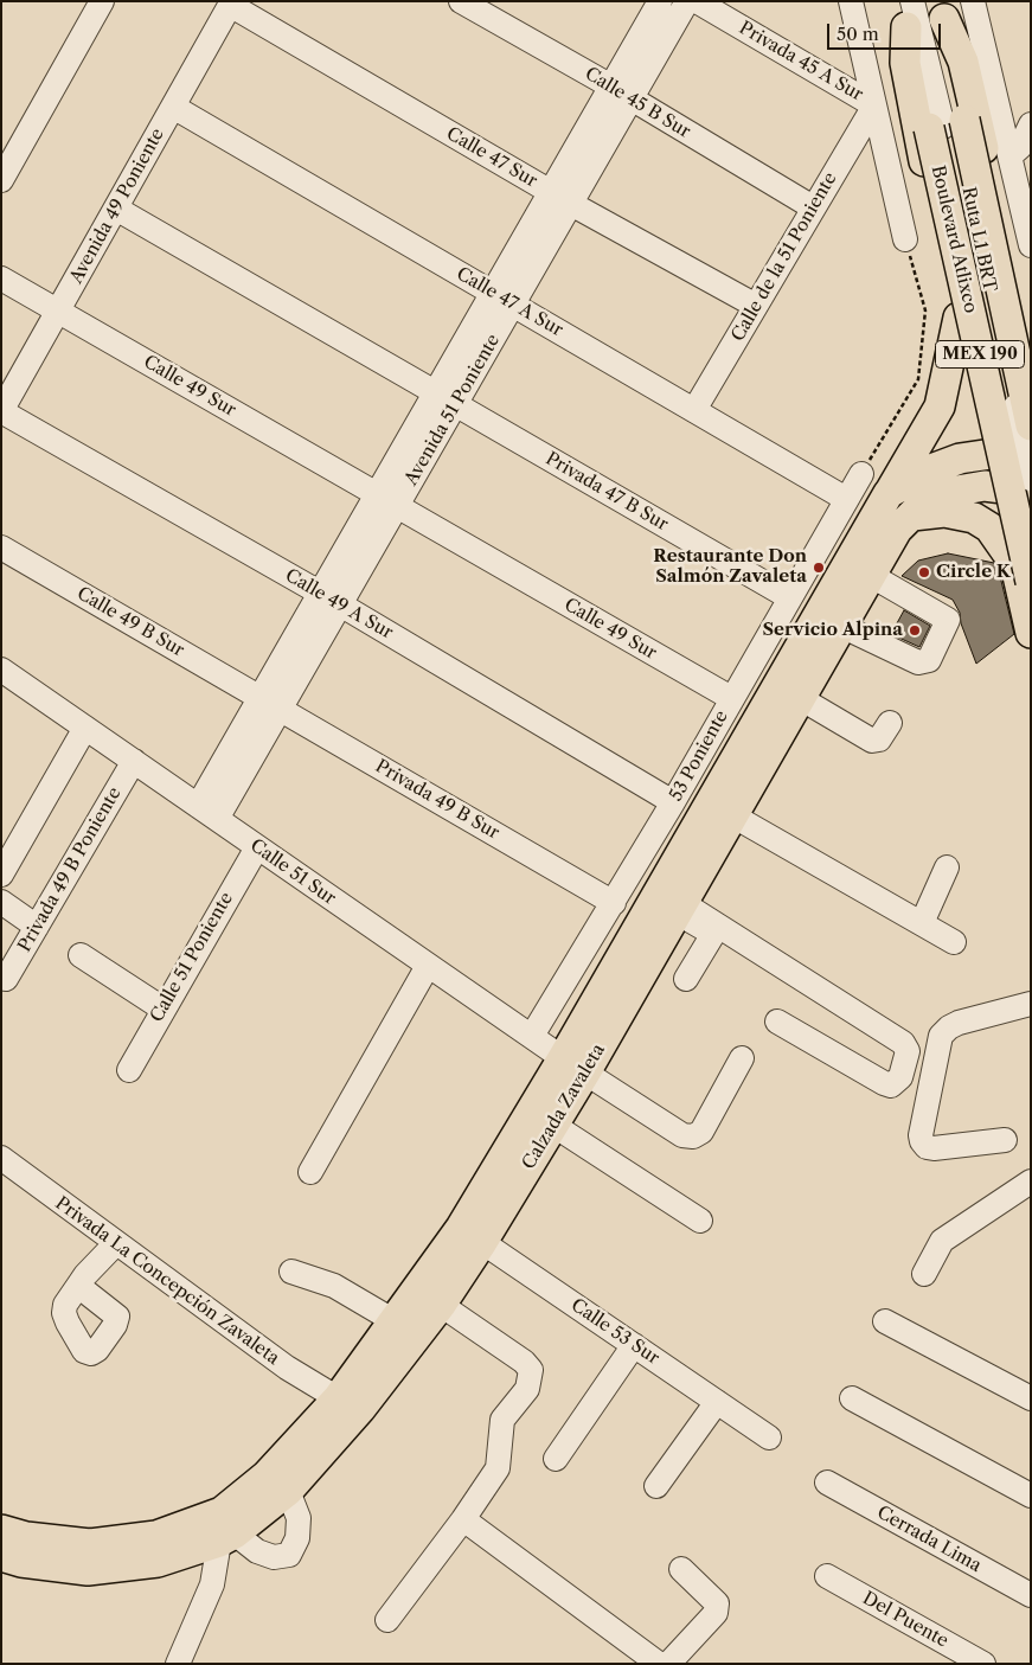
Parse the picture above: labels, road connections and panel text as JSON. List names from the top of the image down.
{
  "streets": {
    "main road": ["Boulevard Atlixco", "MEX 190", "Calzada Zavaleta"],
    "street": [
      "Privada 45 A Sur",
      "Calle 45 B Sur",
      "Calle 47 Sur",
      "Avenida 49 Poniente",
      "Ruta L1 BRT",
      "Calle de la 51 Poniente",
      "Calle 47 A Sur",
      "Calle 49 Sur",
      "Avenida 51 Poniente",
      "Privada 47 B Sur",
      "Calle 49 A Sur",
      "Calle 49 B Sur",
      "53 Poniente",
      "Privada 49 B Sur",
      "Privada 49 B Poniente",
      "Calle 51 Sur",
      "Calle 51 Poniente",
      "Privada La Concepción Zavaleta",
      "Calle 53 Sur",
      "Cerrada Lima",
      "Del Puente"
    ]
  },
  "crossings": [
    ["Privada 45 A Sur", "Calle de la 51 Poniente"],
    ["Calle 45 B Sur", "Calle de la 51 Poniente"],
    ["Calle 45 B Sur", "Avenida 51 Poniente"],
    ["Calle 47 Sur", "Avenida 49 Poniente"],
    ["Calle 47 Sur", "Calle de la 51 Poniente"],
    ["Calle 47 Sur", "Avenida 51 Poniente"],
    ["Avenida 49 Poniente", "Calle 47 A Sur"],
    ["Avenida 49 Poniente", "Calle 49 Sur"],
    ["Avenida 49 Poniente", "Calle 49 A Sur"],
    ["Boulevard Atlixco", "Ruta L1 BRT"],
    ["Calle de la 51 Poniente", "Calle 47 A Sur"],
    ["Calle 47 A Sur", "Avenida 51 Poniente"],
    ["Calle 47 A Sur", "53 Poniente"],
    ["Calle 49 Sur", "Avenida 51 Poniente"],
    ["Calle 49 Sur", "53 Poniente"],
    ["Avenida 51 Poniente", "Privada 47 B Sur"],
    ["Avenida 51 Poniente", "Calle 49 A Sur"],
    ["Avenida 51 Poniente", "Calle 49 B Sur"],
    ["Avenida 51 Poniente", "Privada 49 B Sur"],
    ["Avenida 51 Poniente", "Calle 51 Sur"],
    ["Privada 47 B Sur", "53 Poniente"],
    ["Calle 49 A Sur", "53 Poniente"],
    ["Calle 49 B Sur", "Privada 49 B Sur"],
    ["53 Poniente", "Privada 49 B Sur"],
    ["53 Poniente", "Calle 51 Sur"],
    ["Privada 49 B Poniente", "Calle 51 Sur"],
    ["Calle 51 Sur", "Calle 51 Poniente"],
    ["Calle 51 Sur", "Calzada Zavaleta"],
    ["Calzada Zavaleta", "Privada La Concepción Zavaleta"],
    ["Calzada Zavaleta", "Calle 53 Sur"]
  ],
  "places": ["Restaurante Don Salmón Zavaleta", "Circle K", "Servicio Alpina"],
  "scale_bar": "50 m"
}
